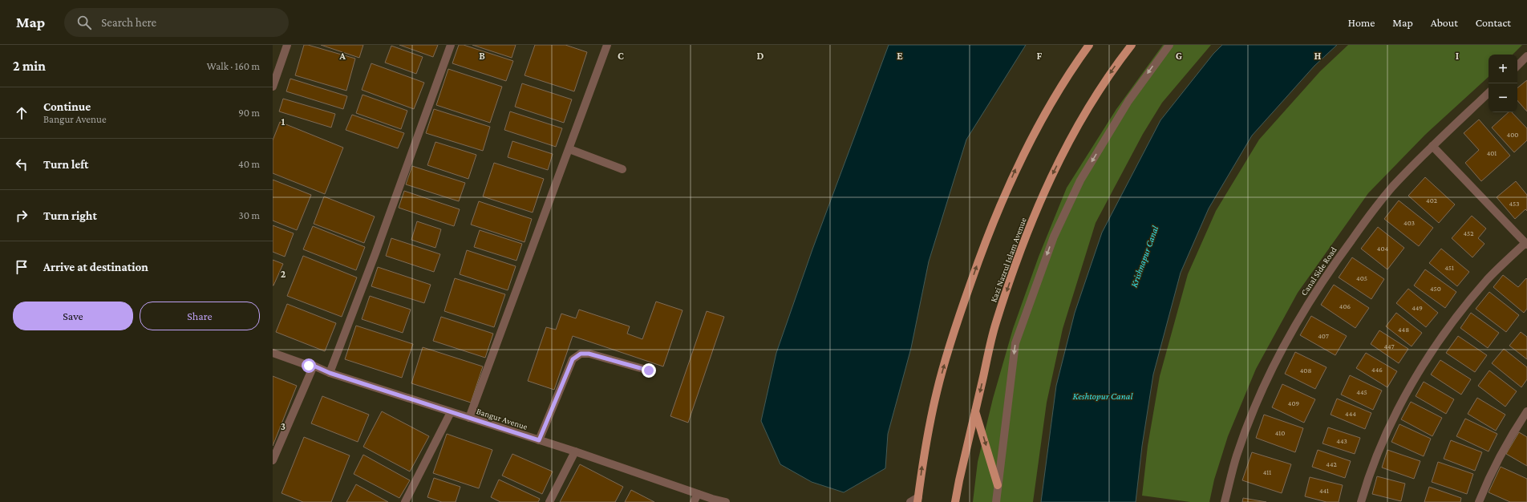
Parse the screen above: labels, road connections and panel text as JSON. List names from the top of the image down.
{
  "streets": {
    "main road": ["Kazi Nazrul Islam Avenue"],
    "street": ["Canal Side Road", "Bangur Avenue"]
  },
  "water": ["Krishnapur Canal", "Keshtopur Canal"],
  "house_numbers": [
    "400",
    "401",
    "402",
    "453",
    "403",
    "452",
    "404",
    "451",
    "405",
    "450",
    "406",
    "449",
    "448",
    "407",
    "447",
    "446",
    "408",
    "445",
    "409",
    "444",
    "410",
    "443",
    "442",
    "411",
    "441"
  ],
  "page": {
    "header": "Map",
    "search": "Search here",
    "nav": [
      "Home",
      "Map",
      "About",
      "Contact"
    ],
    "heading": ["2 min", "Walk · 160 m"],
    "map_buttons": ["+", "−"],
    "list": [
      ["Continue", "Bangur Avenue", "90 m"],
      ["Turn left", "40 m"],
      ["Turn right", "30 m"],
      "Arrive at destination"
    ],
    "buttons": ["Save", "Share"]
  },
  "grid": {
    "columns": [
      "A",
      "B",
      "C",
      "D",
      "E",
      "F",
      "G",
      "H",
      "I"
    ],
    "rows": ["1", "2", "3"]
  }
}
